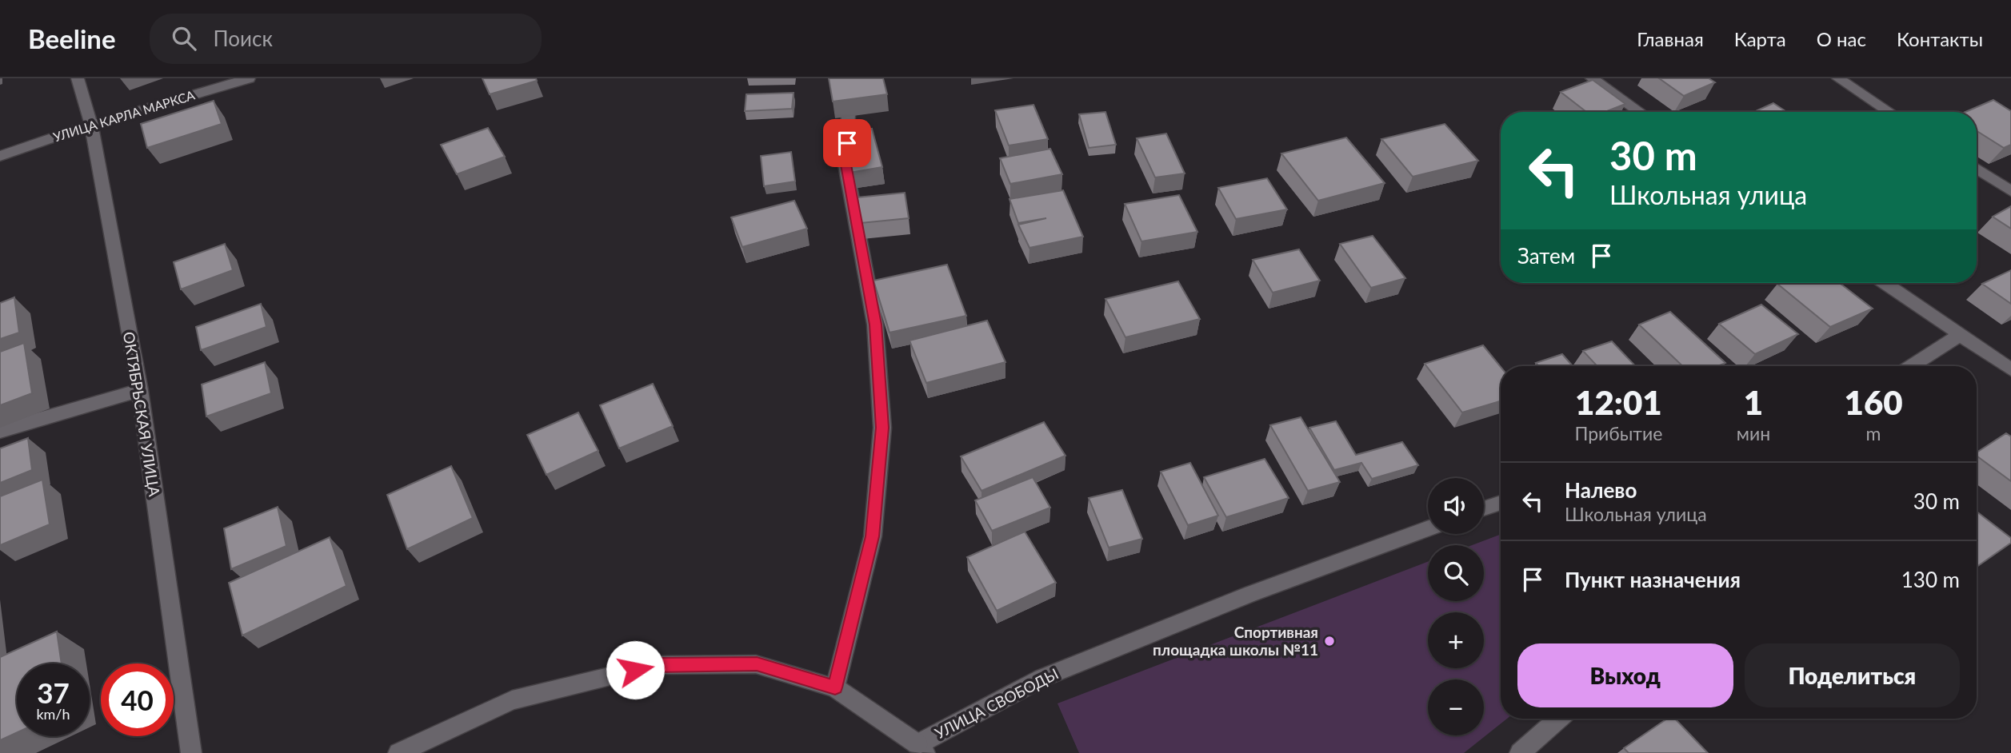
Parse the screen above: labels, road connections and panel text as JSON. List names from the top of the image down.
{
  "streets": {
    "street": ["УЛИЦА КАРЛА МАРКСА", "ОКТЯБРЬСКАЯ УЛИЦА", "УЛИЦА СВОБОДЫ"]
  },
  "crossings": [
    ["УЛИЦА КАРЛА МАРКСА", "ОКТЯБРЬСКАЯ УЛИЦА"]
  ],
  "places": ["Спортивная площадка школы №11"],
  "page": {
    "header": "Beeline",
    "search": "Поиск",
    "nav": [
      "Главная",
      "Карта",
      "О нас",
      "Контакты"
    ],
    "turn": ["30 m", "Школьная улица"],
    "then": "Затем",
    "eta": [
      "12:01",
      "Прибытие",
      "1",
      "мин",
      "160",
      "m"
    ],
    "list": [
      {
        "name": "Налево",
        "note": "Школьная улица",
        "value": "30 m"
      },
      {
        "name": "Пункт назначения",
        "value": "130 m"
      }
    ],
    "map_buttons": ["+", "−"],
    "buttons": ["Выход", "Поделиться"],
    "speed": "37 km/h",
    "limit": "40"
  }
}
